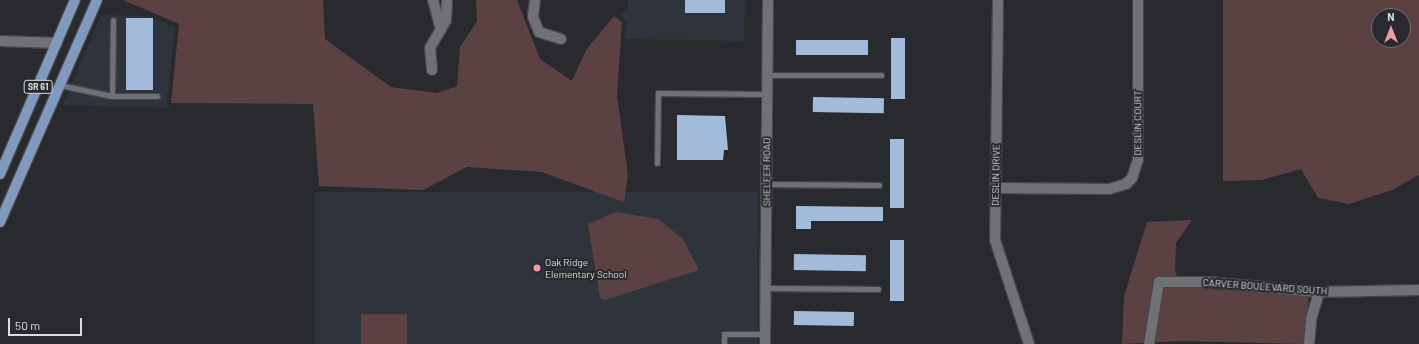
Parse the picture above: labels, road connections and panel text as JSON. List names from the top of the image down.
{
  "streets": {
    "main road": ["SR 61"],
    "street": [
      "DESLIN COURT",
      "SHELFER ROAD",
      "DESLIN DRIVE",
      "CARVER BOULEVARD SOUTH"
    ]
  },
  "crossings": [
    ["DESLIN COURT", "DESLIN DRIVE"]
  ],
  "places": ["Oak Ridge Elementary School"],
  "scale_bar": "50 m",
  "north": "top"
}
